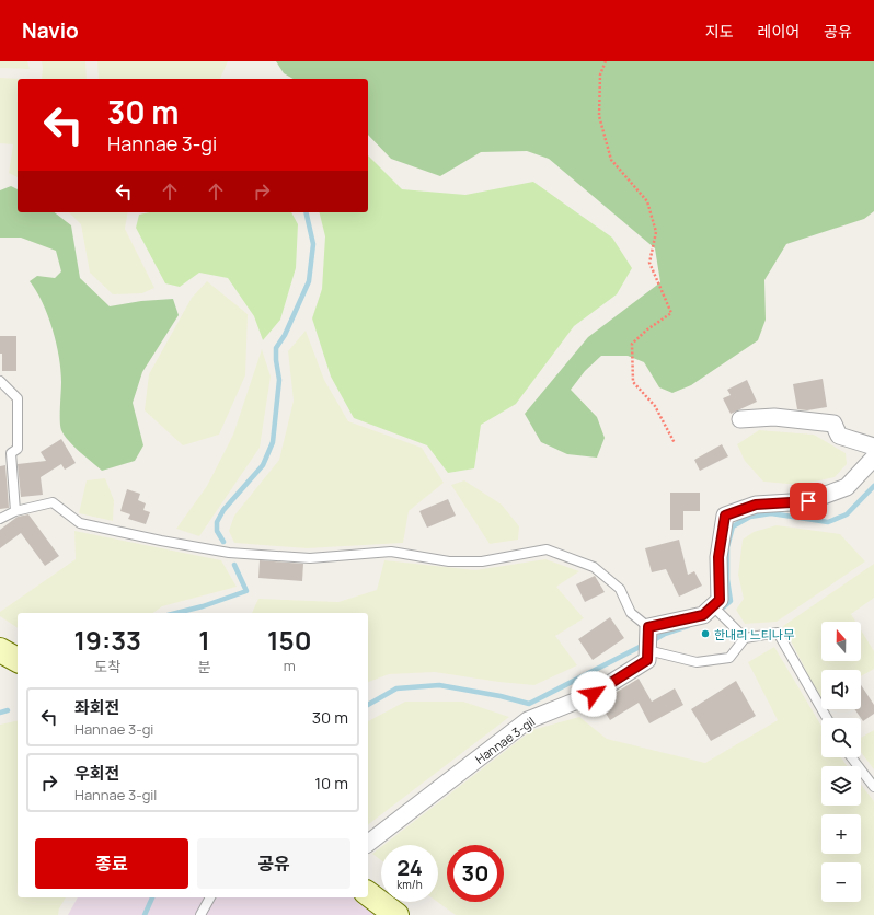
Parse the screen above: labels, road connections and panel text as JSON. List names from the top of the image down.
{
  "streets": {
    "street": ["Hannae 3-gil"]
  },
  "places": ["한내리 느티나무"],
  "north": "top",
  "page": {
    "header": "Navio",
    "nav": ["지도", "레이어", "공유"],
    "turn": ["30 m", "Hannae 3-gi"],
    "eta": [
      "19:33",
      "도착",
      "1",
      "분",
      "150",
      "m"
    ],
    "map_buttons": ["+", "−"],
    "list": [
      {
        "name": "좌회전",
        "note": "Hannae 3-gi",
        "value": "30 m"
      },
      {
        "name": "우회전",
        "note": "Hannae 3-gil",
        "value": "10 m"
      }
    ],
    "buttons": ["종료", "공유"],
    "speed": "24 km/h",
    "limit": "30"
  }
}
